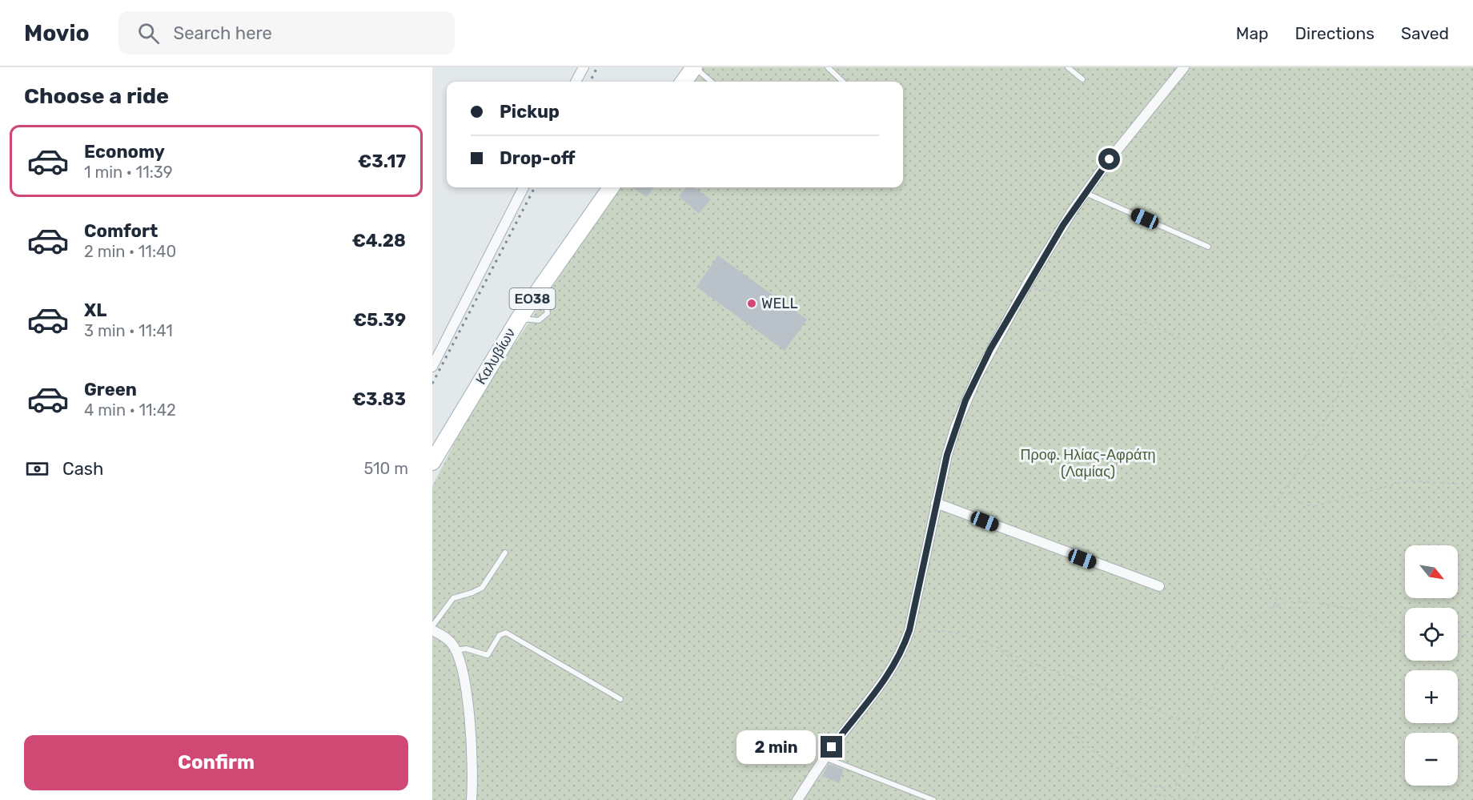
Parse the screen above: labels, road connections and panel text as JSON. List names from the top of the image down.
{
  "streets": {
    "main road": ["ΕΟ38", "Καλυβίων"]
  },
  "parks": ["Προφ. Ηλίας-Αφράτη (Λαμίας)"],
  "places": ["WELL"],
  "north": "bottom right",
  "page": {
    "header": "Movio",
    "search": "Search here",
    "nav": ["Map", "Directions", "Saved"],
    "heading": "Choose a ride",
    "banner": ["Pickup", "Drop-off"],
    "list": [
      {
        "name": "Economy",
        "note": "1 min · 11:39",
        "value": "€3.17"
      },
      {
        "name": "Comfort",
        "note": "2 min · 11:40",
        "value": "€4.28"
      },
      {
        "name": "XL",
        "note": "3 min · 11:41",
        "value": "€5.39"
      },
      {
        "name": "Green",
        "note": "4 min · 11:42",
        "value": "€3.83"
      }
    ],
    "pay": ["Cash", "510 m"],
    "map_buttons": ["+", "−"],
    "buttons": "Confirm",
    "bubble": "2 min"
  }
}
